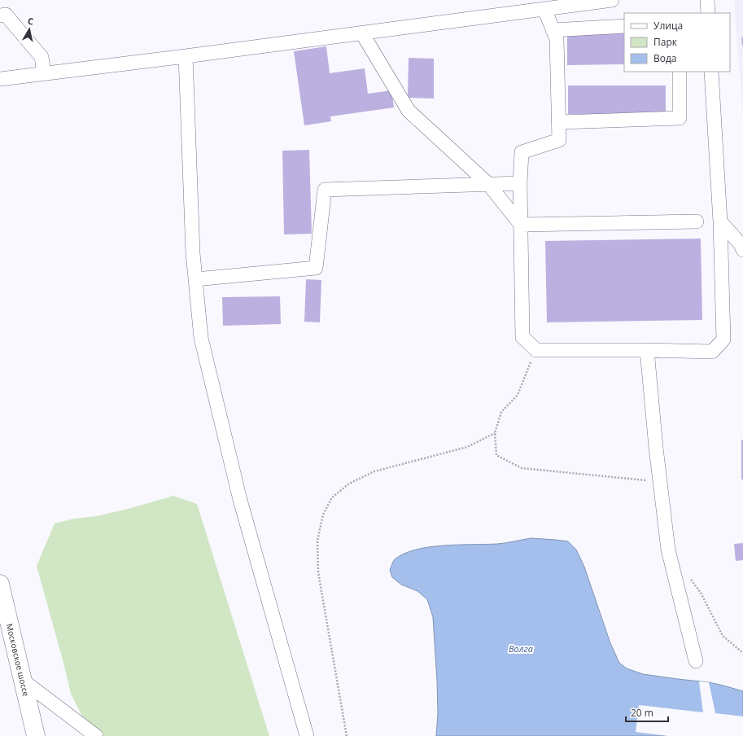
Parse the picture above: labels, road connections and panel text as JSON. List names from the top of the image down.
{
  "streets": {
    "main road": ["Московское шоссе"]
  },
  "water": ["Волга"],
  "legend": ["Улица", "Парк", "Вода"],
  "scale_bar": "20 m",
  "north": "top"
}
